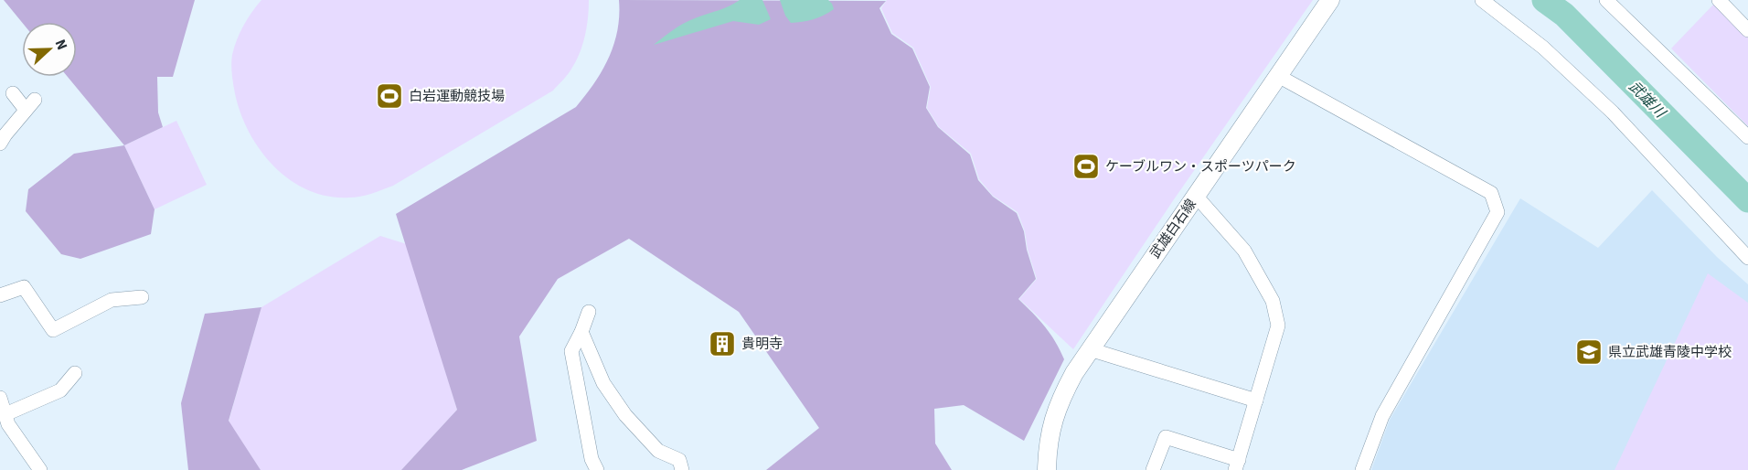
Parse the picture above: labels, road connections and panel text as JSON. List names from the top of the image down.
{
  "streets": {
    "main road": ["武雄白石線"]
  },
  "water": ["武雄川"],
  "places": {
    "sports": ["白岩運動競技場", "ケーブルワン・スポーツパーク"],
    "building": ["貴明寺"],
    "school or university": ["県立武雄青陵中学校"]
  },
  "north": "right"
}
